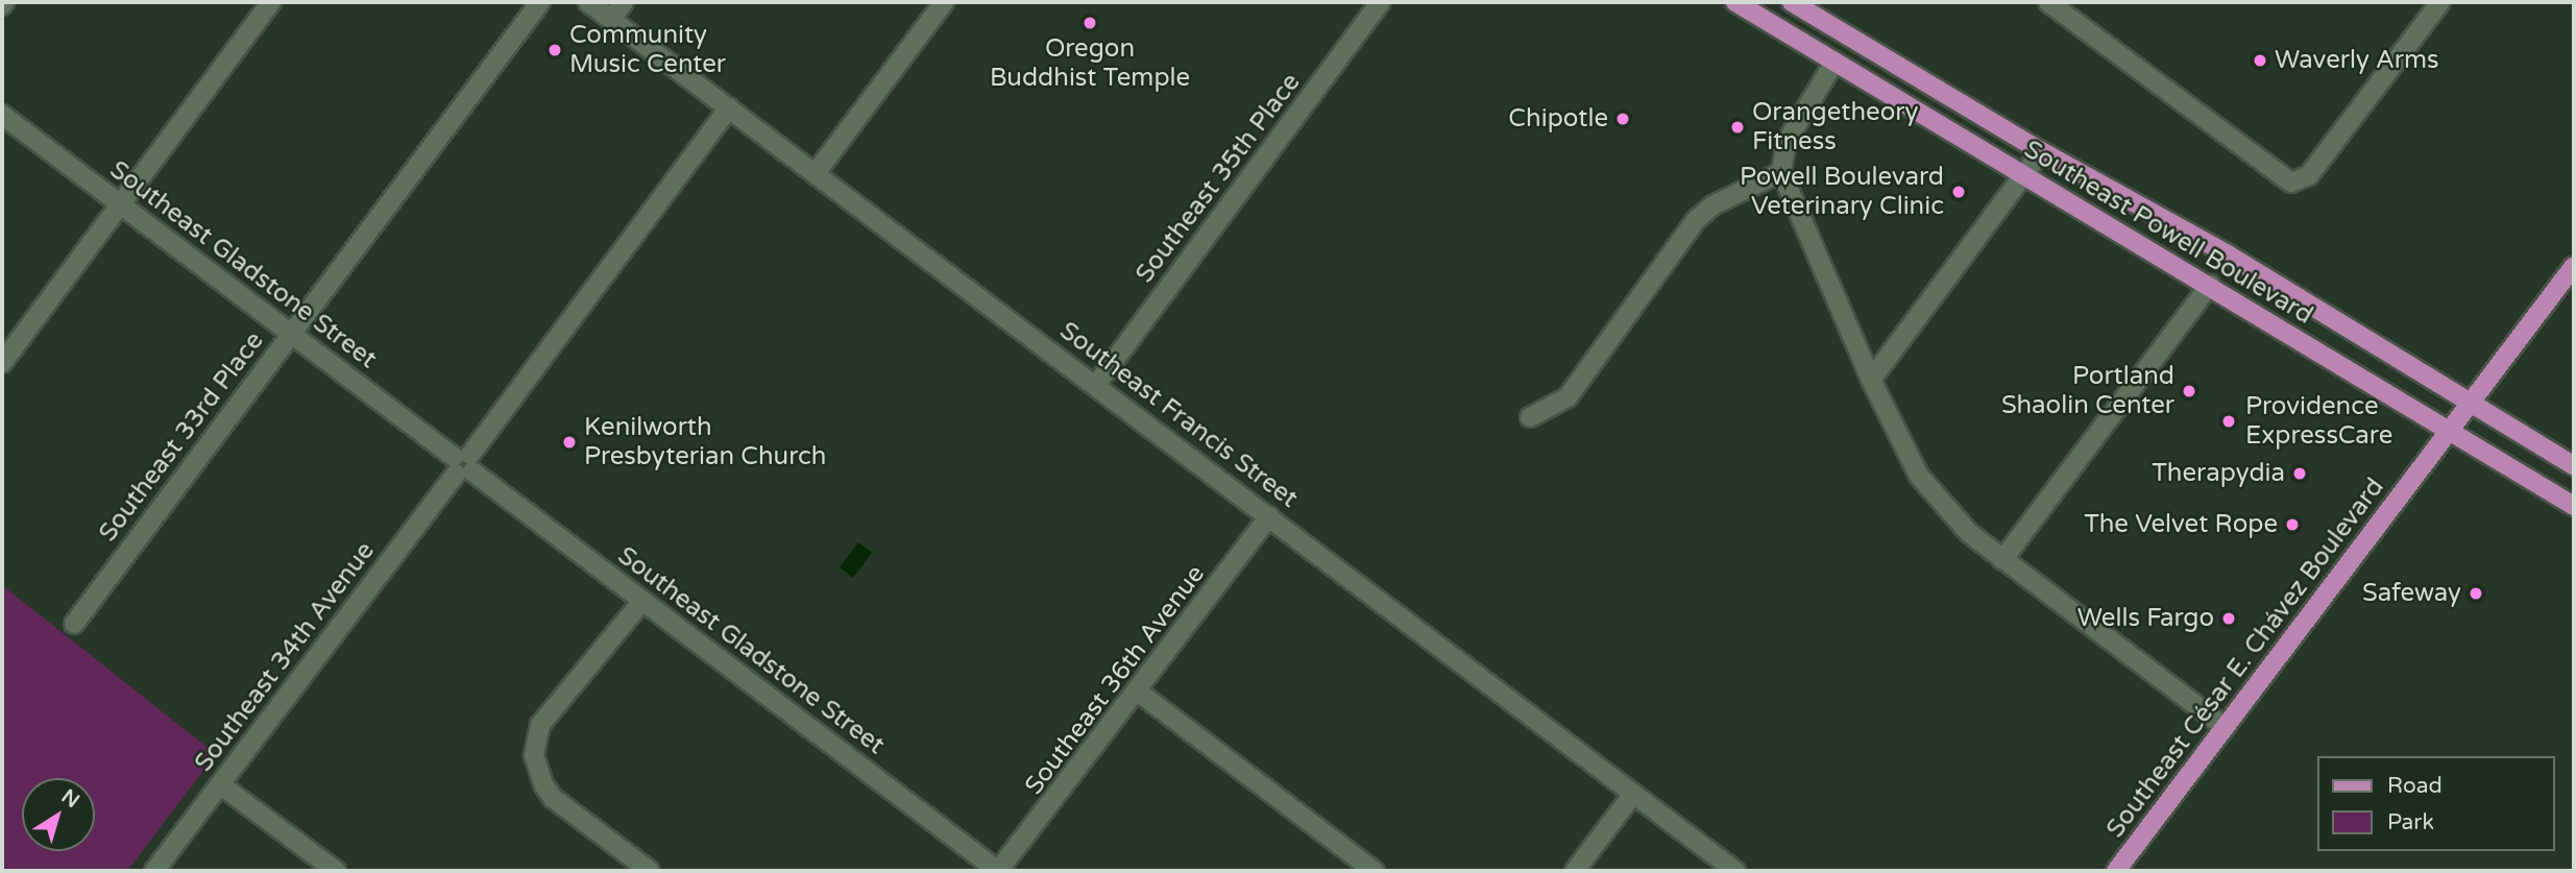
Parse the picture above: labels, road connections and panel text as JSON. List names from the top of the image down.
{
  "streets": {
    "main road": ["Southeast Powell Boulevard", "Southeast César E. Chávez Boulevard"],
    "street": [
      "Southeast 35th Place",
      "Southeast Gladstone Street",
      "Southeast Francis Street",
      "Southeast 33rd Place",
      "Southeast 34th Avenue",
      "Southeast 36th Avenue"
    ]
  },
  "crossings": [
    ["Southeast 35th Place", "Southeast Francis Street"],
    ["Southeast Powell Boulevard", "Southeast César E. Chávez Boulevard"],
    ["Southeast Gladstone Street", "Southeast 33rd Place"],
    ["Southeast Gladstone Street", "Southeast 34th Avenue"],
    ["Southeast Gladstone Street", "Southeast 36th Avenue"],
    ["Southeast Francis Street", "Southeast 34th Avenue"],
    ["Southeast Francis Street", "Southeast 36th Avenue"]
  ],
  "places": [
    "Oregon Buddhist Temple",
    "Community Music Center",
    "Waverly Arms",
    "Chipotle",
    "Orangetheory Fitness",
    "Powell Boulevard Veterinary Clinic",
    "Portland Shaolin Center",
    "Providence ExpressCare",
    "Kenilworth Presbyterian Church",
    "Therapydia",
    "The Velvet Rope",
    "Safeway",
    "Wells Fargo"
  ],
  "legend": ["Road", "Park"],
  "north": "top right"
}
